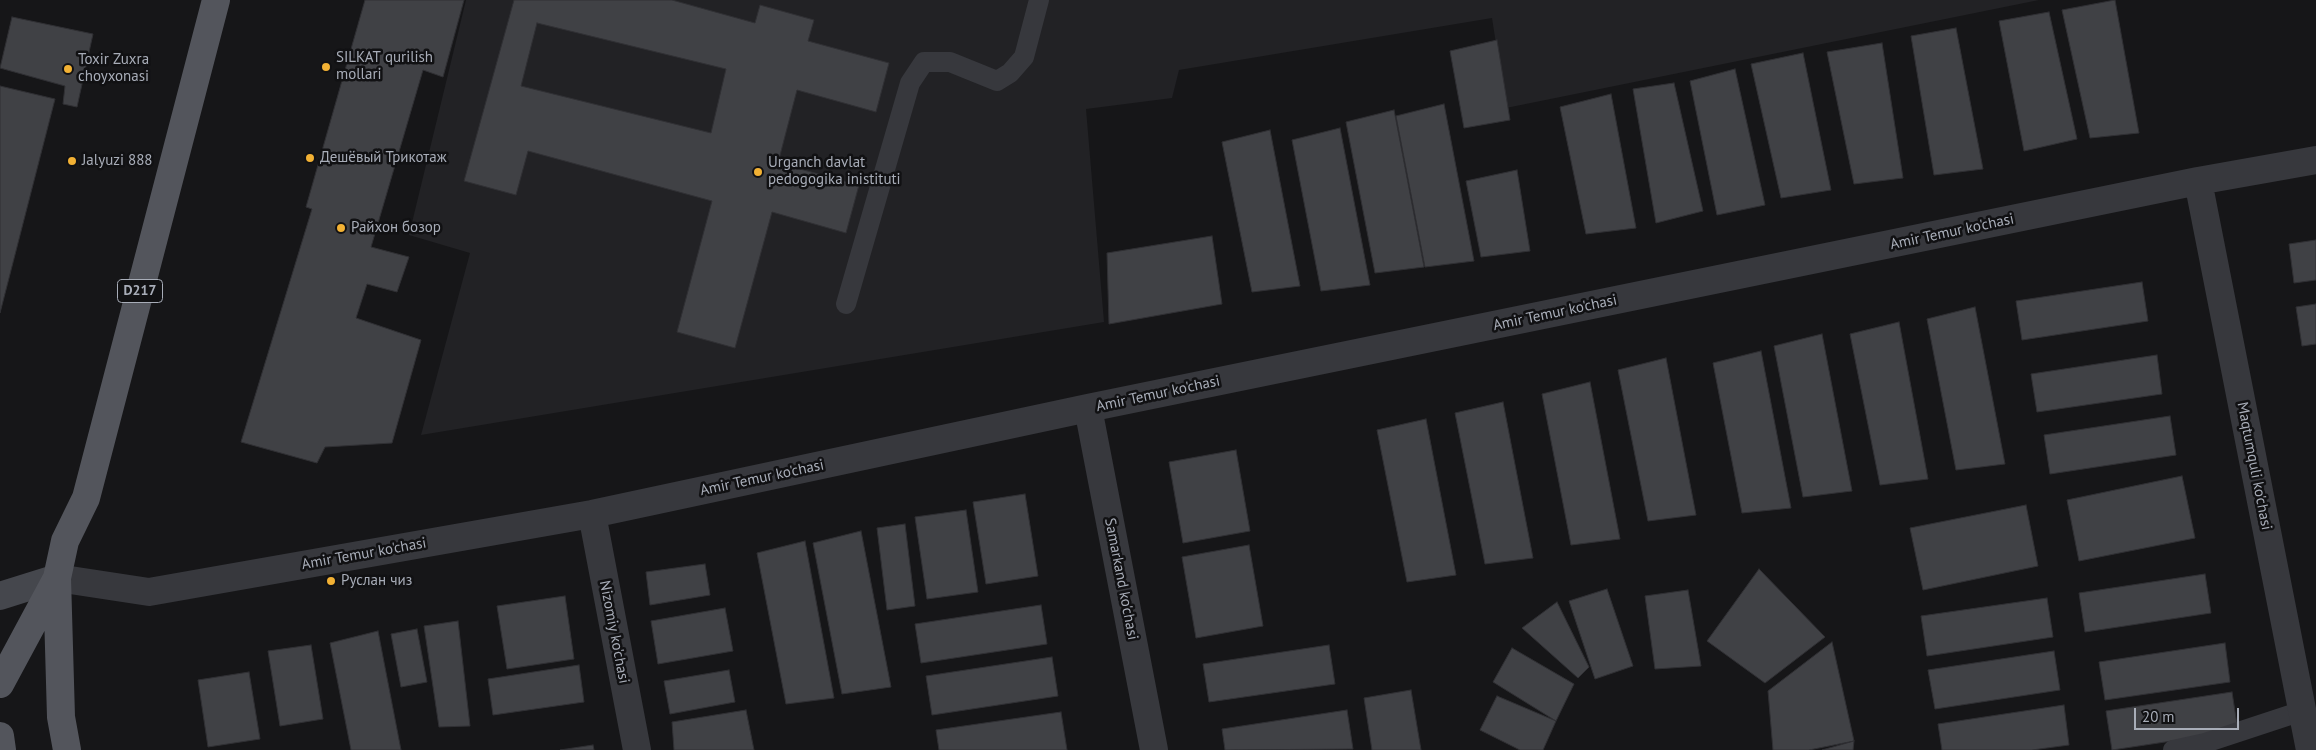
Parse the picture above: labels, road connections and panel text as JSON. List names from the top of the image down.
{
  "streets": {
    "main road": ["Amir Temur ko'chasi", "D217"],
    "street": ["Maqtumquli ko'chasi", "Samarkand ko'chasi", "Nizomiy ko'chasi"]
  },
  "crossings": [
    ["Amir Temur ko'chasi", "D217"],
    ["Amir Temur ko'chasi", "Maqtumquli ko'chasi"],
    ["Amir Temur ko'chasi", "Samarkand ko'chasi"],
    ["Amir Temur ko'chasi", "Nizomiy ko'chasi"]
  ],
  "places": [
    "SILKAT qurilish mollari",
    "Toxir Zuxra choyxonasi",
    "Дешёвый Трикотаж",
    "Jalyuzi 888",
    "Urganch davlat pedogogika inistituti",
    "Райхон бозор",
    "Руслан чиз"
  ],
  "scale_bar": "20 m"
}
